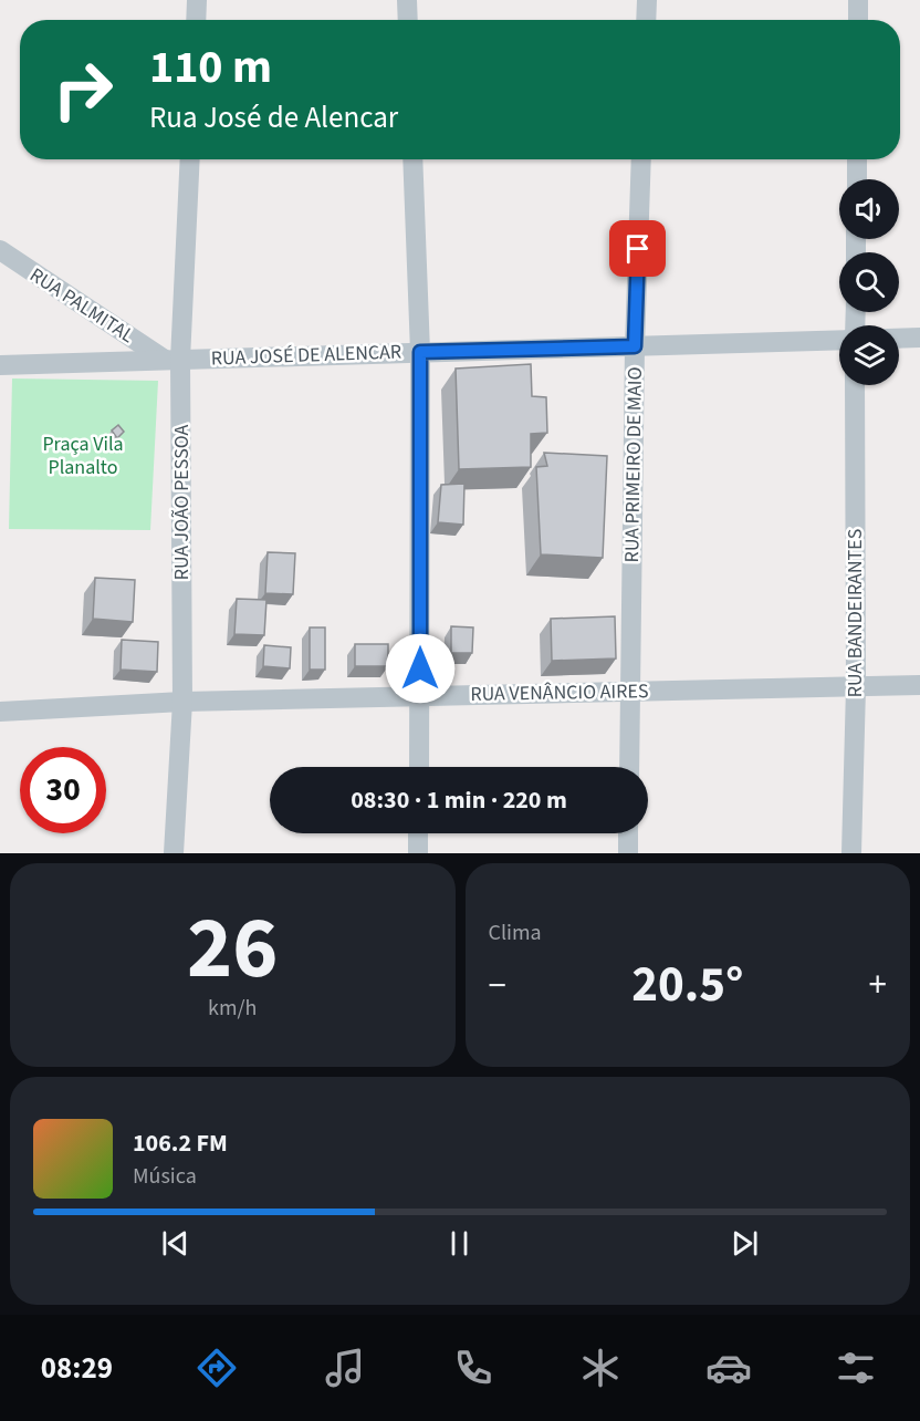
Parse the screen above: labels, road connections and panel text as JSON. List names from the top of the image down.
{
  "streets": {
    "street": [
      "RUA PALMITAL",
      "RUA JOSÉ DE ALENCAR",
      "RUA PRIMEIRO DE MAIO",
      "RUA JOÃO PESSOA",
      "RUA BANDEIRANTES",
      "RUA VENÂNCIO AIRES"
    ]
  },
  "crossings": [
    ["RUA PALMITAL", "RUA JOSÉ DE ALENCAR"],
    ["RUA PALMITAL", "RUA JOÃO PESSOA"],
    ["RUA JOSÉ DE ALENCAR", "RUA PRIMEIRO DE MAIO"],
    ["RUA JOSÉ DE ALENCAR", "RUA JOÃO PESSOA"],
    ["RUA PRIMEIRO DE MAIO", "RUA VENÂNCIO AIRES"],
    ["RUA JOÃO PESSOA", "RUA VENÂNCIO AIRES"],
    ["RUA BANDEIRANTES", "RUA VENÂNCIO AIRES"]
  ],
  "parks": ["Praça Vila Planalto"],
  "page": {
    "turn": ["110 m", "Rua José de Alencar"],
    "limit": "30",
    "trip": "08:30 · 1 min · 220 m",
    "tile": [
      ["26", "km/h"],
      "Clima"
    ],
    "heat": ["−", "20.5°", "+"],
    "song": ["106.2 FM", "Música"],
    "tabs": "08:29"
  }
}
